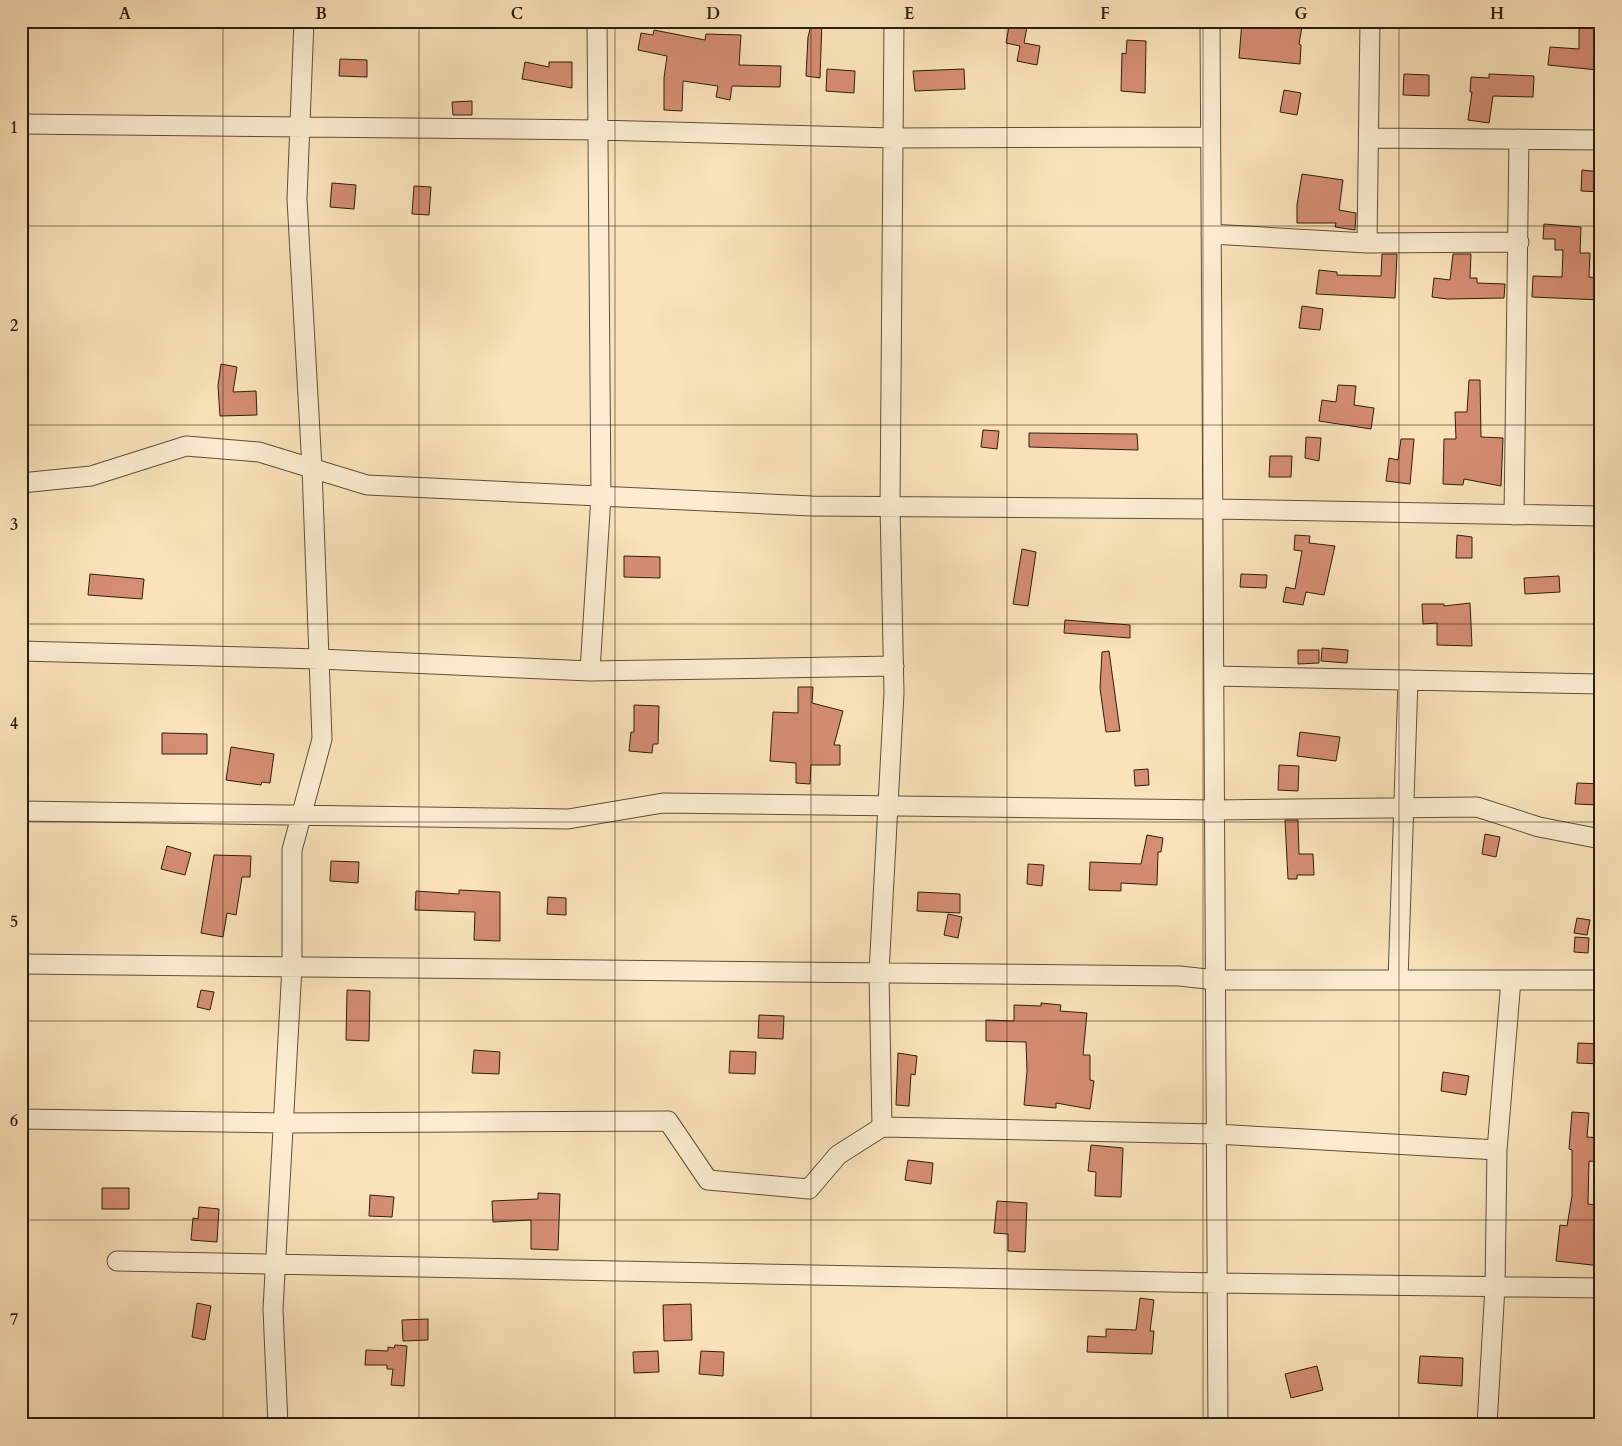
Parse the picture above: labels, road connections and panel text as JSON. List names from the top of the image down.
{
  "grid": {
    "columns": [
      "A",
      "B",
      "C",
      "D",
      "E",
      "F",
      "G",
      "H"
    ],
    "rows": [
      "1",
      "2",
      "3",
      "4",
      "5",
      "6",
      "7"
    ]
  }
}
